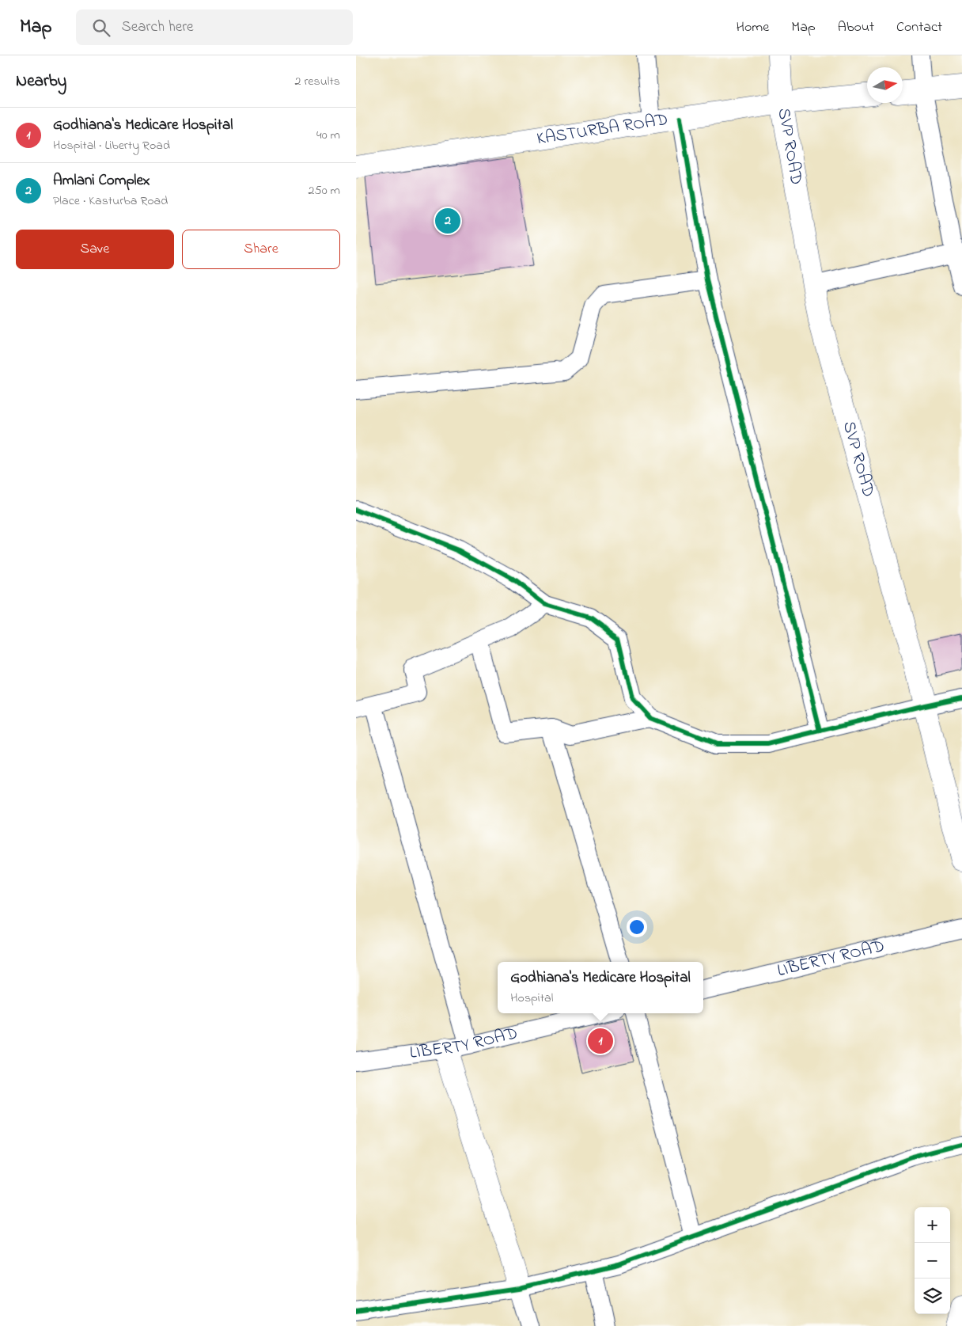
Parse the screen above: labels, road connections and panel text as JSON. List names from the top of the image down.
{
  "streets": {
    "main road": ["KASTURBA ROAD", "SVP ROAD"],
    "street": ["LIBERTY ROAD"]
  },
  "crossings": [
    ["KASTURBA ROAD", "SVP ROAD"]
  ],
  "north": "right",
  "page": {
    "header": "Map",
    "search": "Search here",
    "nav": [
      "Home",
      "Map",
      "About",
      "Contact"
    ],
    "heading": ["Nearby", "2 results"],
    "list": [
      {
        "mark": "1",
        "name": "Godhiana's Medicare Hospital",
        "note": "Hospital · Liberty Road",
        "value": "40 m"
      },
      {
        "mark": "2",
        "name": "Amlani Complex",
        "note": "Place · Kasturba Road",
        "value": "250 m"
      }
    ],
    "pins": ["2", "1"],
    "buttons": ["Save", "Share"],
    "popup": ["Godhiana's Medicare Hospital", "Hospital"],
    "map_buttons": ["+", "−"]
  }
}
